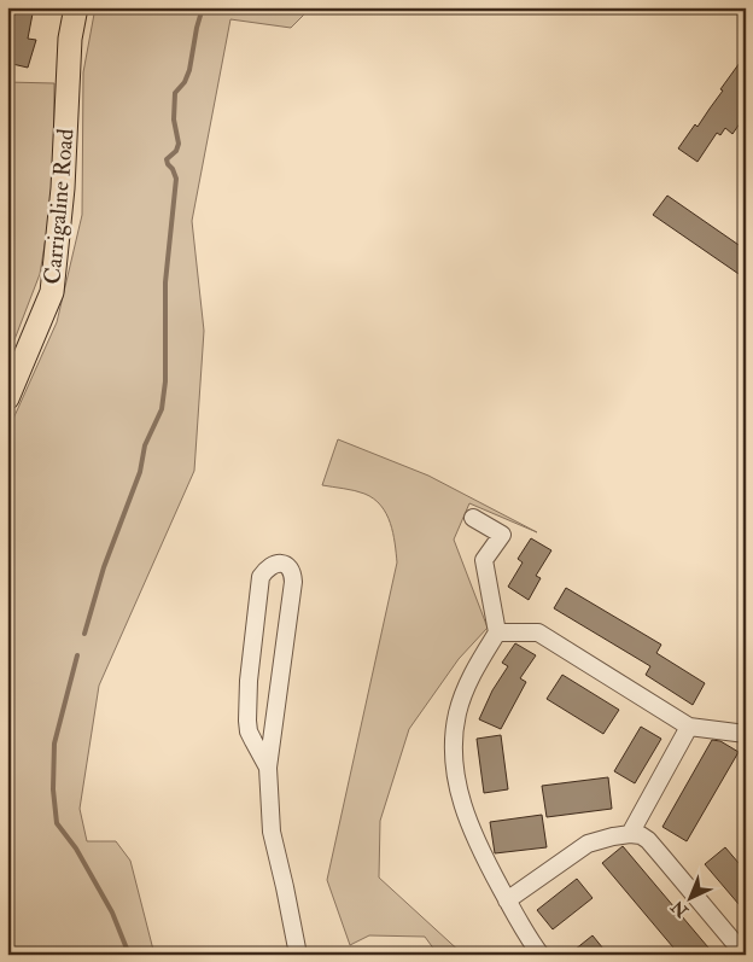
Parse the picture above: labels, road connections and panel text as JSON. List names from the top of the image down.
{
  "streets": {
    "main road": ["Carrigaline Road"]
  },
  "north": "bottom left"
}
